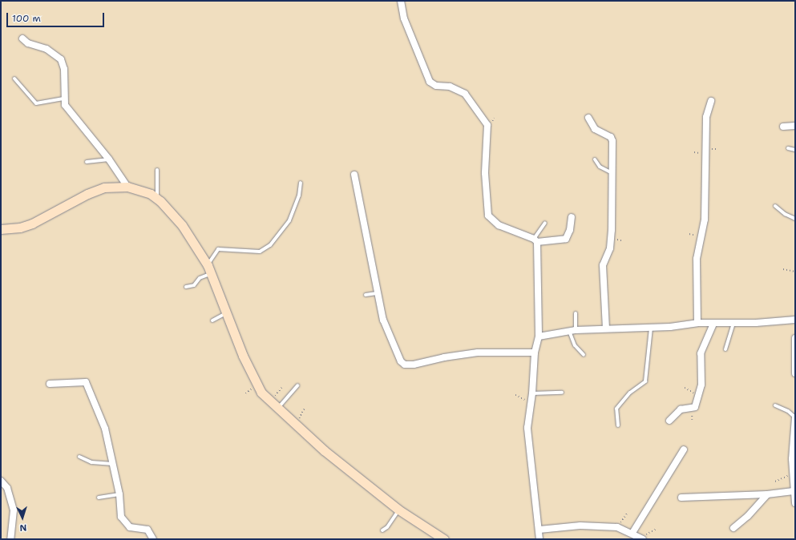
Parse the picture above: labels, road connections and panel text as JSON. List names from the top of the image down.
{
  "scale_bar": "100 m",
  "north": "bottom"
}
